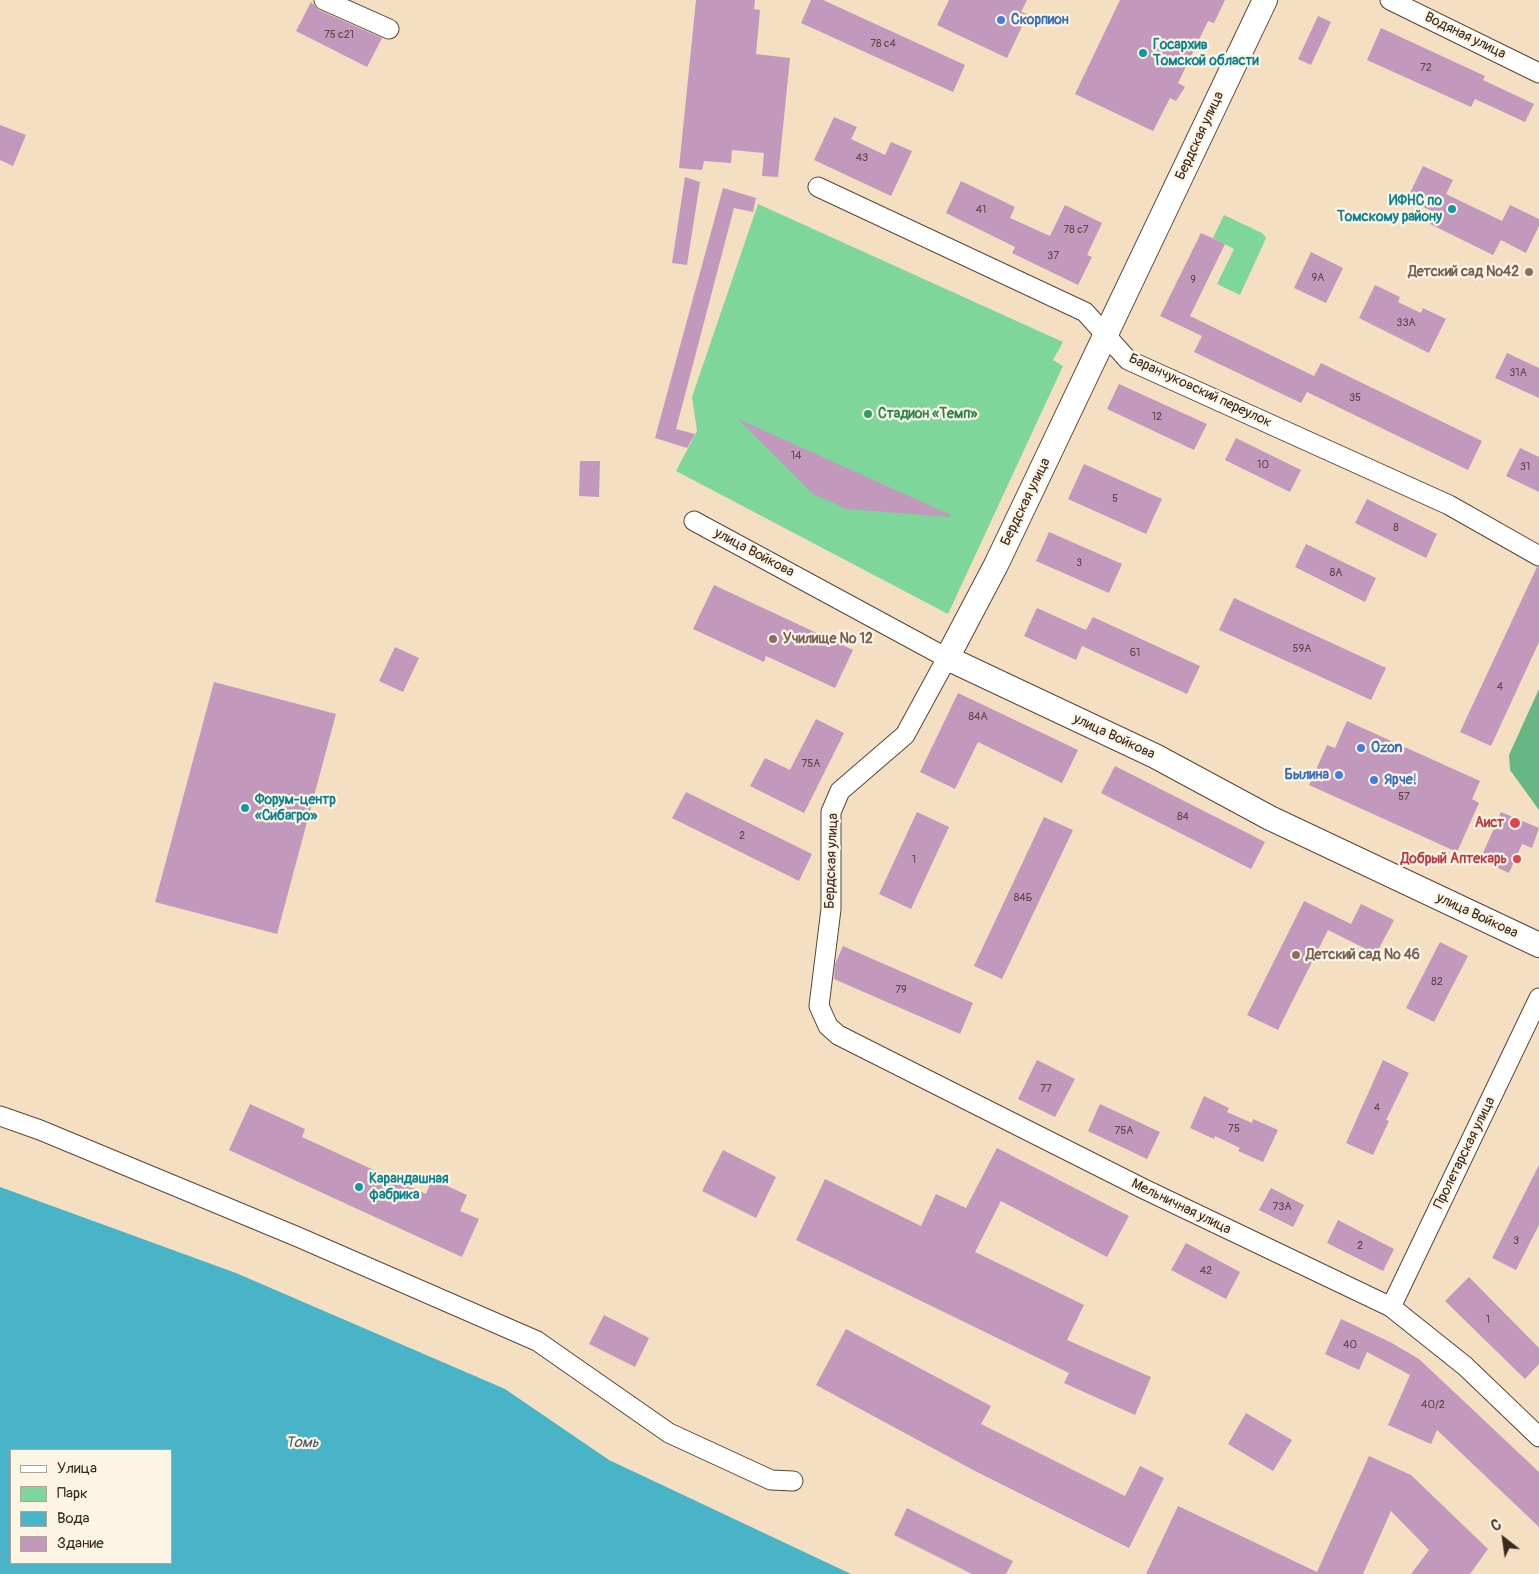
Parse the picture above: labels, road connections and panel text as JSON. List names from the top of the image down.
{
  "streets": {
    "street": [
      "Водяная улица",
      "Бердская улица",
      "Баранчуковский переулок",
      "улица Войкова",
      "Пролетарская улица",
      "Мельничная улица"
    ]
  },
  "crossings": [
    ["Бердская улица", "Баранчуковский переулок"],
    ["Бердская улица", "улица Войкова"],
    ["Бердская улица", "Мельничная улица"],
    ["Пролетарская улица", "Мельничная улица"]
  ],
  "water": ["Томь"],
  "places": [
    "Скорпион",
    "Госархив Томской области",
    "ИФНС по Томскому району",
    "Детский сад №42",
    "Стадион «Темп»",
    "Училище № 12",
    "Ozon",
    "Былина",
    "Ярче!",
    "Форум-центр «Сибагро»",
    "Аист",
    "Добрый Аптекарь",
    "Детский сад № 46",
    "Карандашная фабрика"
  ],
  "house_numbers": [
    "75 с21",
    "78 с4",
    "72",
    "43",
    "41",
    "78 с7",
    "37",
    "9А",
    "9",
    "33А",
    "31А",
    "35",
    "12",
    "14",
    "10",
    "31",
    "5",
    "8",
    "3",
    "8А",
    "59А",
    "61",
    "4",
    "84А",
    "75А",
    "57",
    "84",
    "2",
    "1",
    "84Б",
    "82",
    "79",
    "77",
    "4",
    "75",
    "75А",
    "73А",
    "3",
    "2",
    "42",
    "1",
    "40",
    "40/2"
  ],
  "legend": [
    "Улица",
    "Парк",
    "Вода",
    "Здание"
  ],
  "north": "top left"
}
